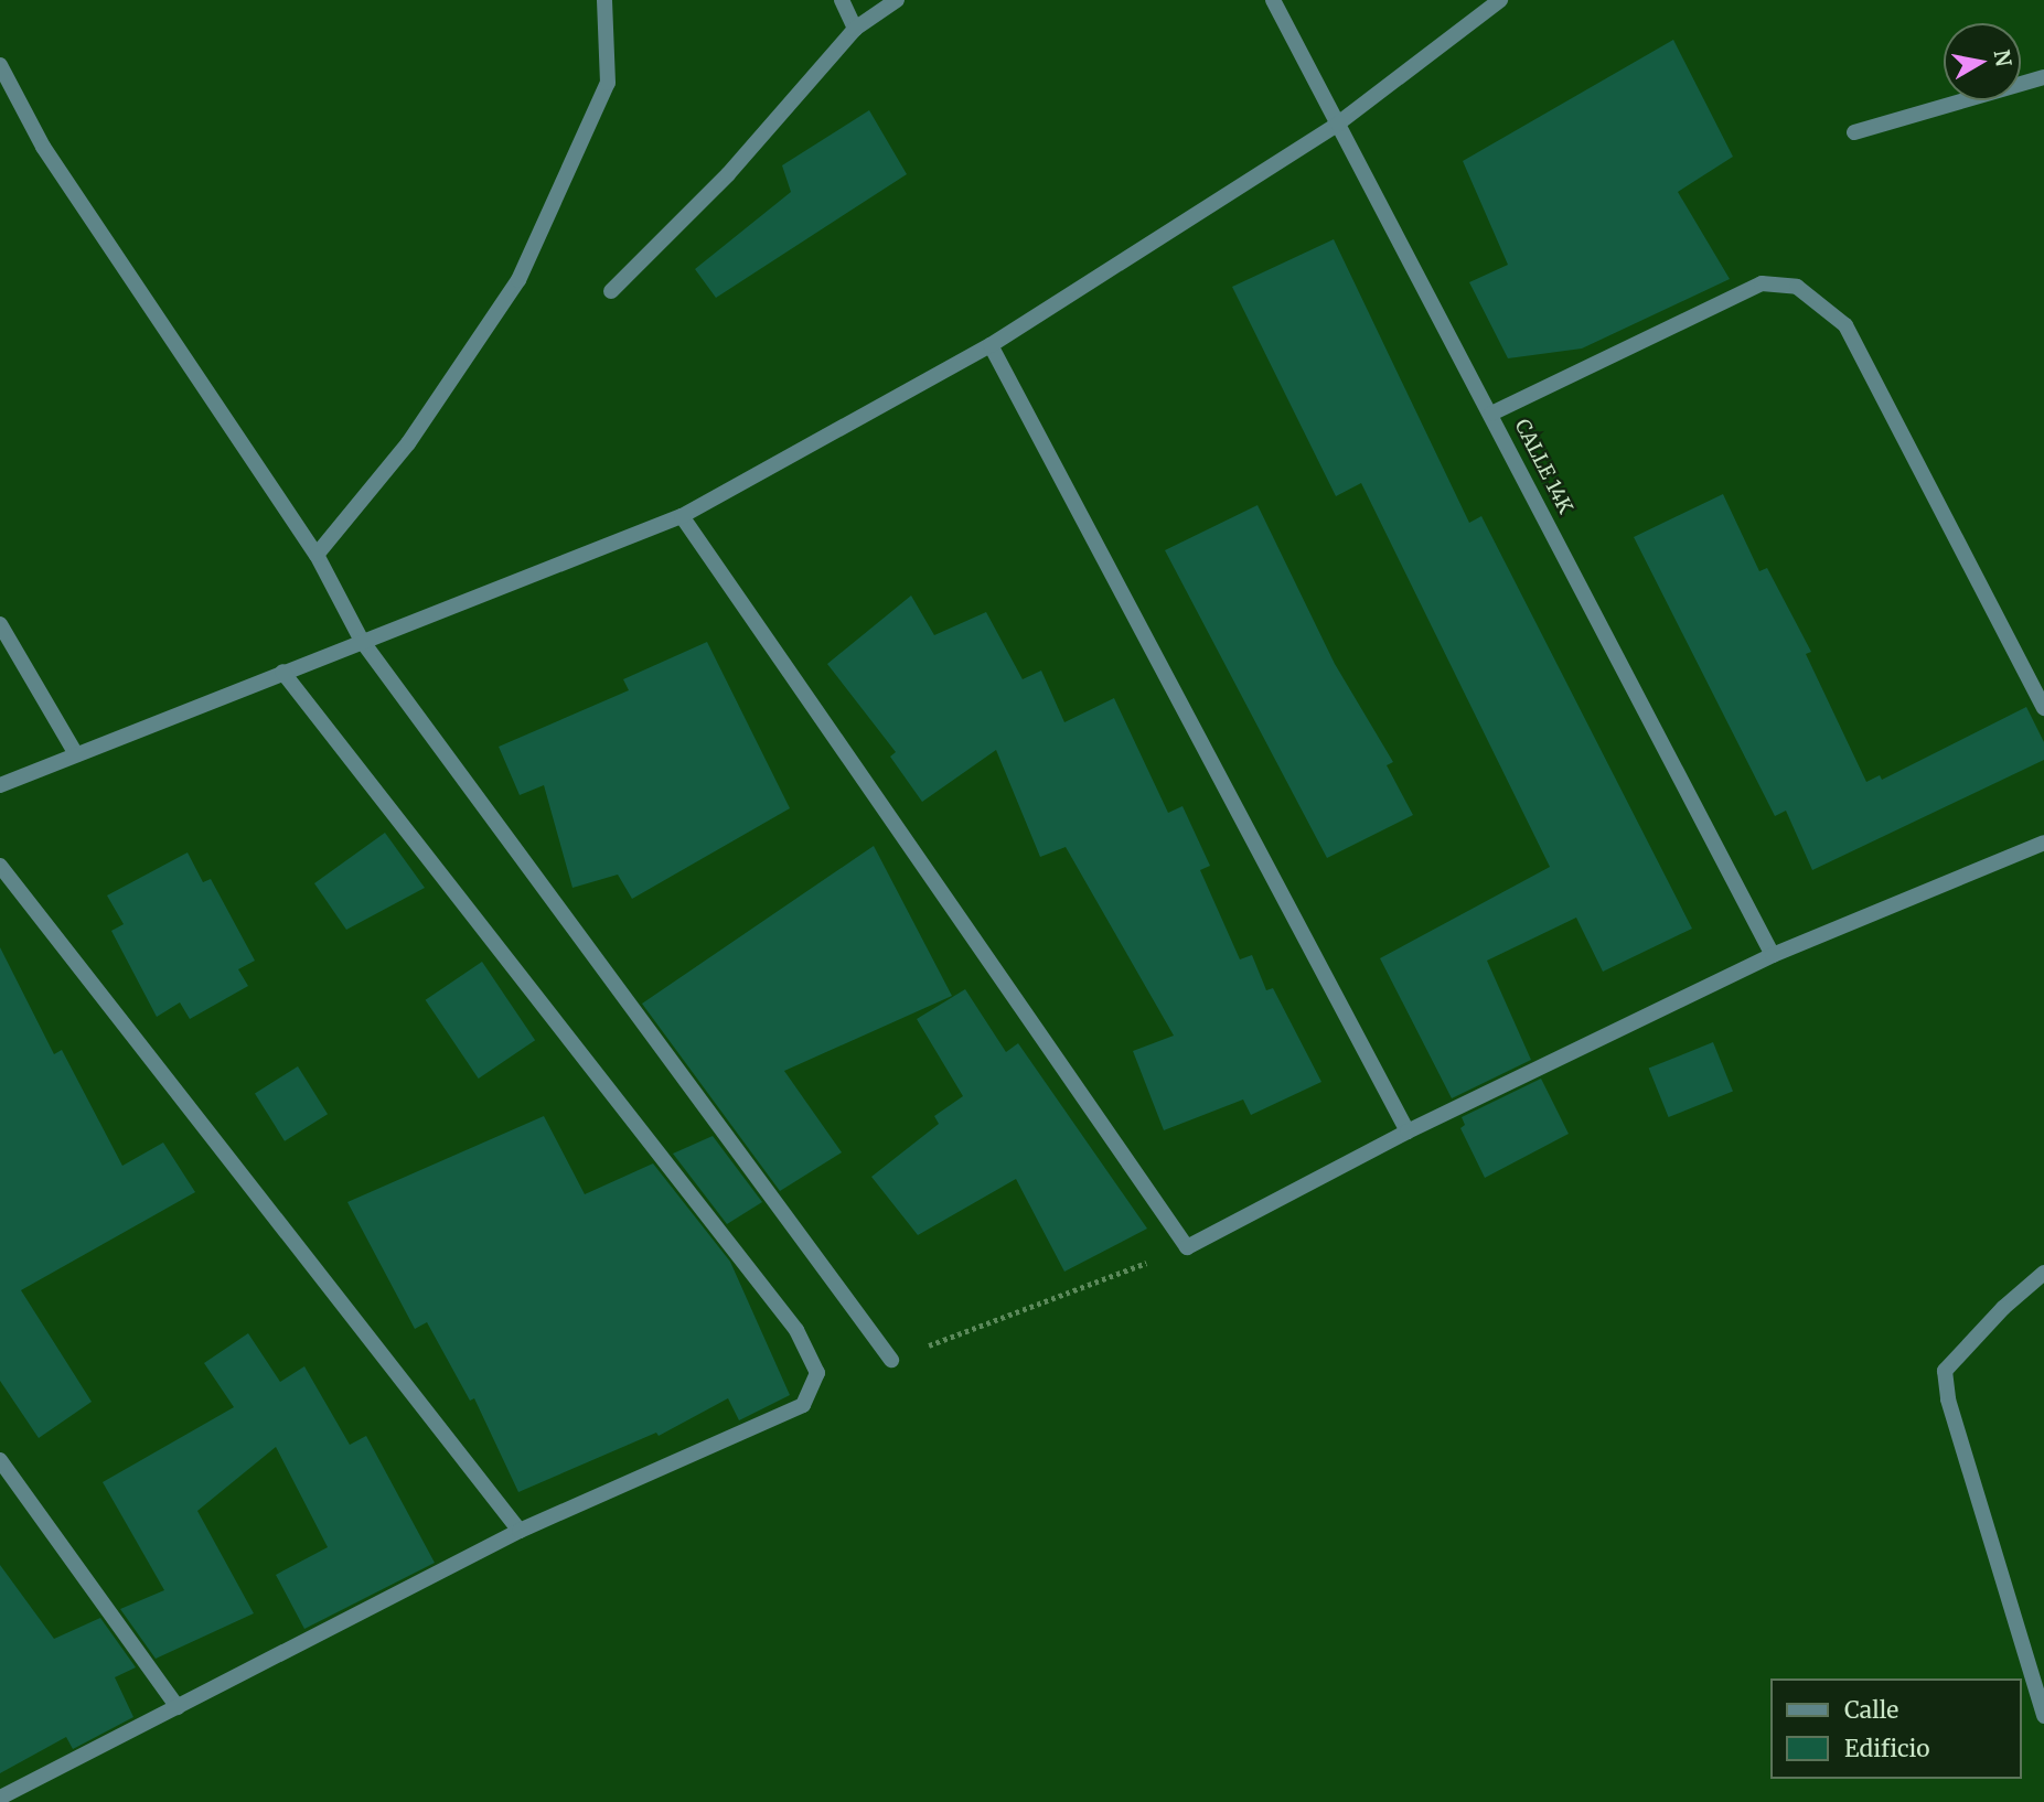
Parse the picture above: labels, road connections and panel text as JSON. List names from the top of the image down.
{
  "streets": {
    "street": ["CALLE 14K"]
  },
  "legend": ["Calle", "Edificio"],
  "north": "right"
}
